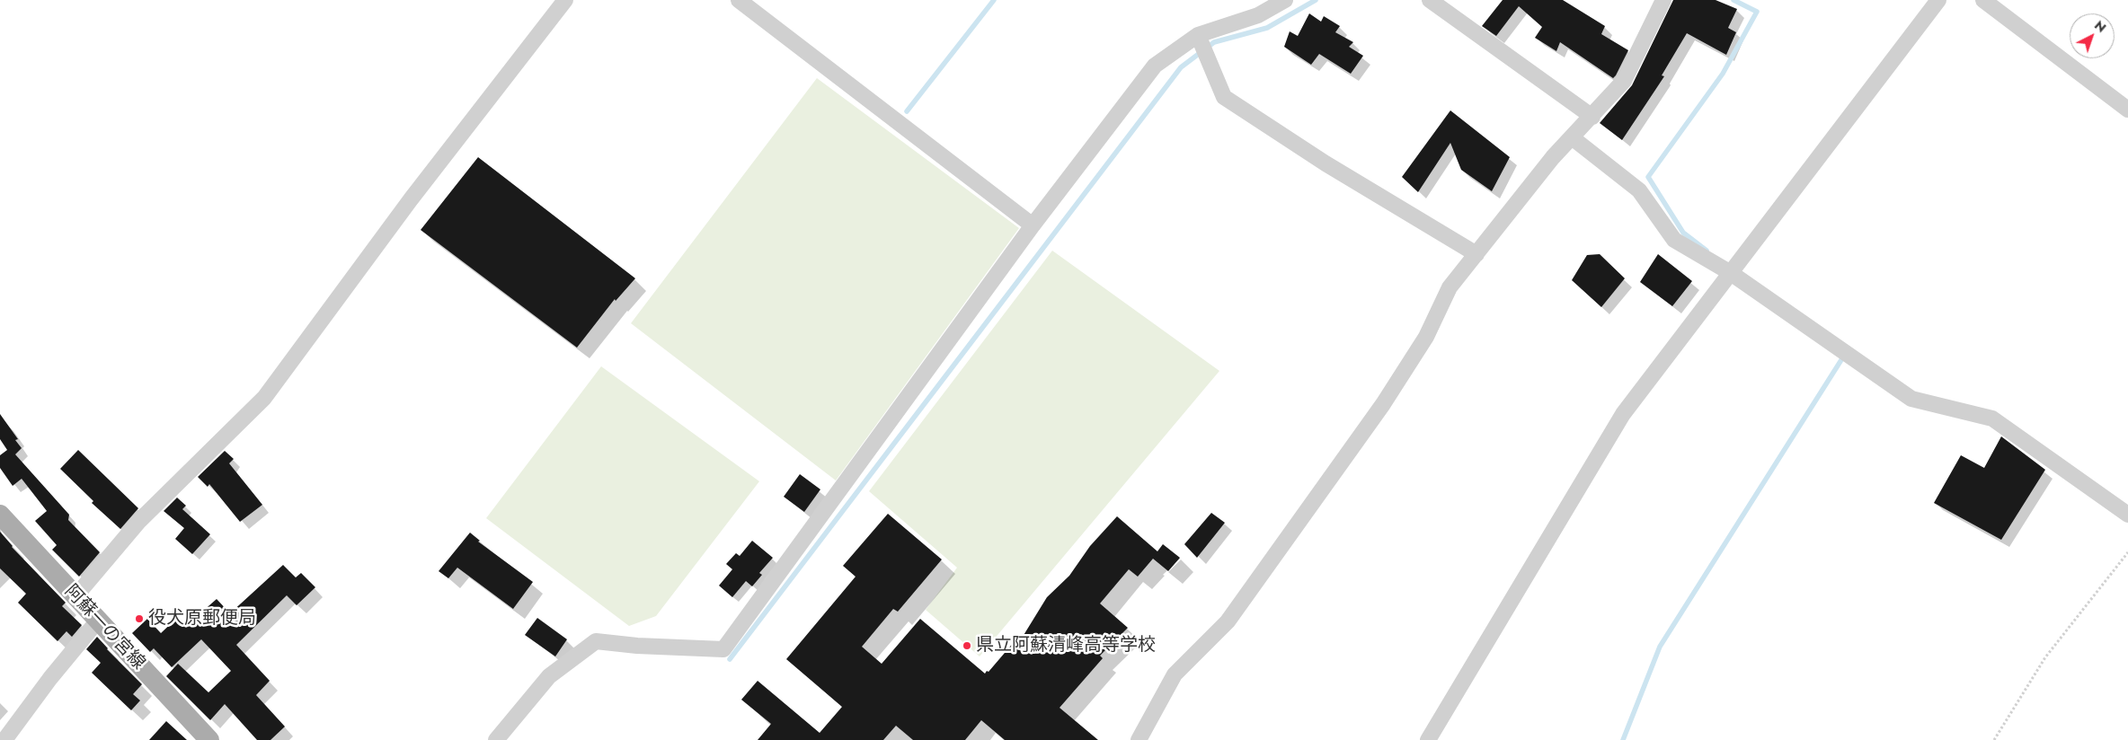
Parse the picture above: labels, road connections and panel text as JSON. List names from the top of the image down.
{
  "streets": {
    "main road": ["阿蘇一の宮線"]
  },
  "places": ["役犬原郵便局", "県立阿蘇清峰高等学校"],
  "north": "top right"
}
